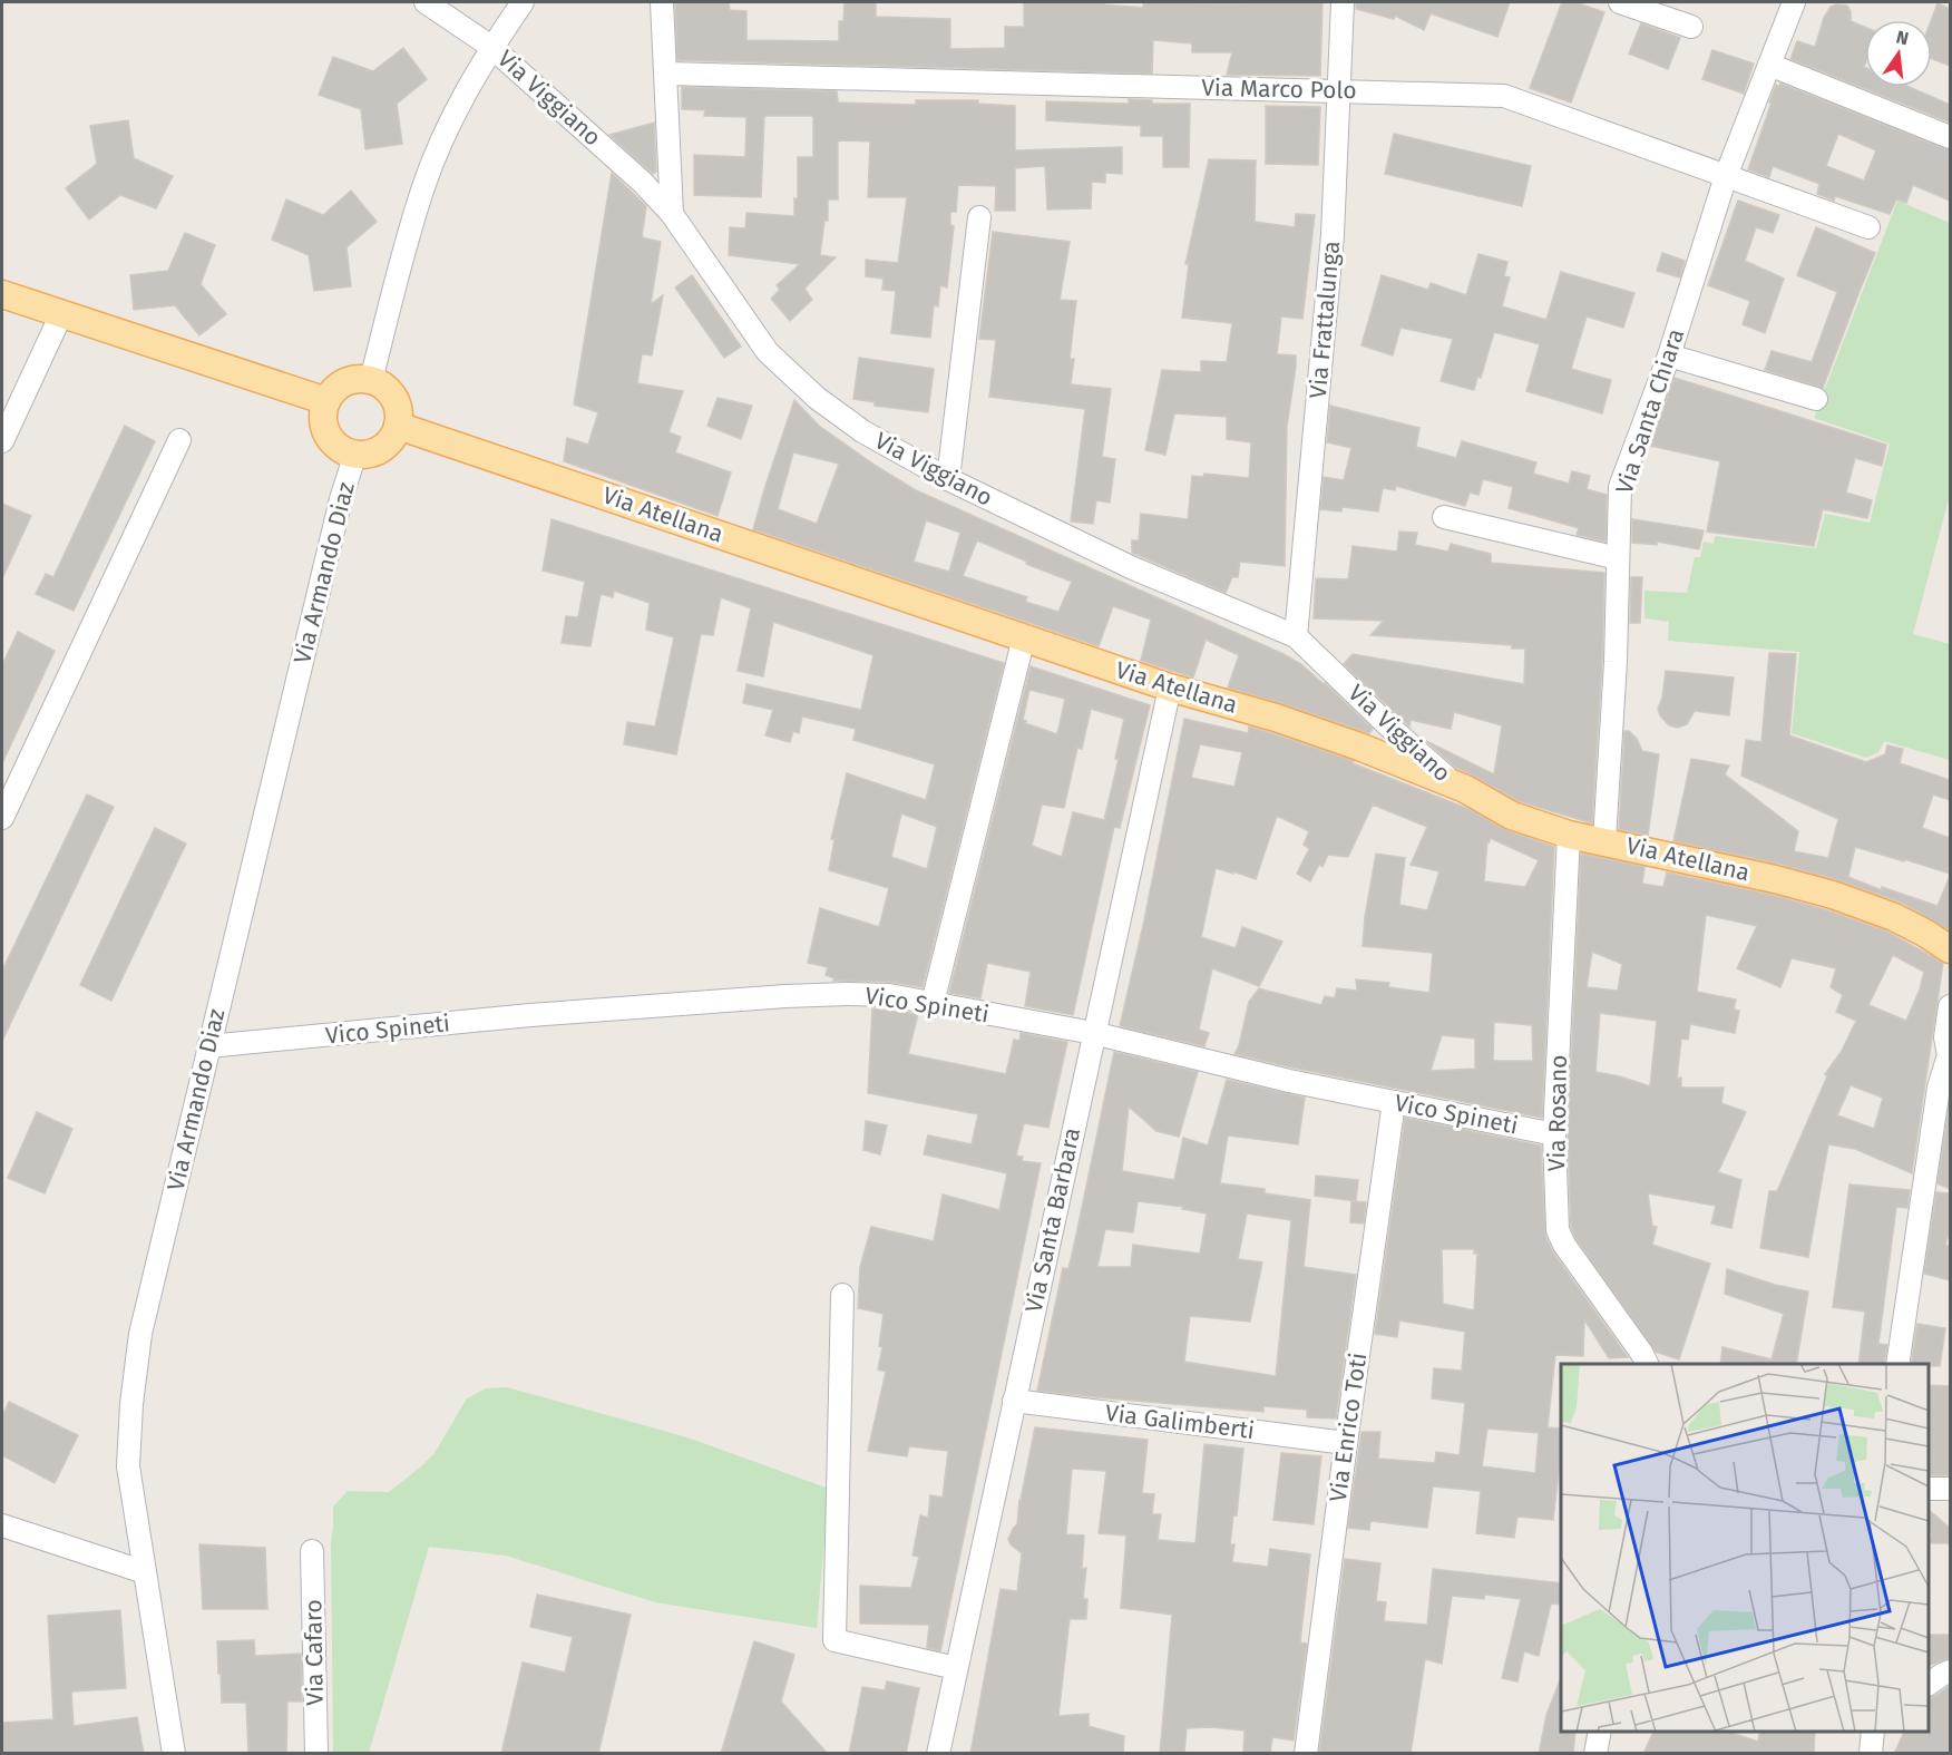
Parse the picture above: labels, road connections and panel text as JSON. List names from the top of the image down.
{
  "streets": {
    "main road": ["Via Atellana"],
    "street": [
      "Via Marco Polo",
      "Via Viggiano",
      "Via Frattalunga",
      "Via Santa Chiara",
      "Via Armando Diaz",
      "Vico Spineti",
      "Via Rosano",
      "Via Santa Barbara",
      "Via Galimberti",
      "Via Enrico Toti",
      "Via Cafaro"
    ]
  },
  "crossings": [
    ["Via Marco Polo", "Via Frattalunga"],
    ["Via Marco Polo", "Via Santa Chiara"],
    ["Via Viggiano", "Via Frattalunga"],
    ["Via Viggiano", "Via Atellana"],
    ["Via Santa Chiara", "Via Atellana"],
    ["Via Atellana", "Via Armando Diaz"],
    ["Via Atellana", "Via Rosano"],
    ["Via Atellana", "Via Santa Barbara"],
    ["Via Armando Diaz", "Vico Spineti"],
    ["Vico Spineti", "Via Rosano"],
    ["Vico Spineti", "Via Santa Barbara"],
    ["Vico Spineti", "Via Enrico Toti"],
    ["Via Santa Barbara", "Via Galimberti"],
    ["Via Galimberti", "Via Enrico Toti"]
  ],
  "north": "top"
}
